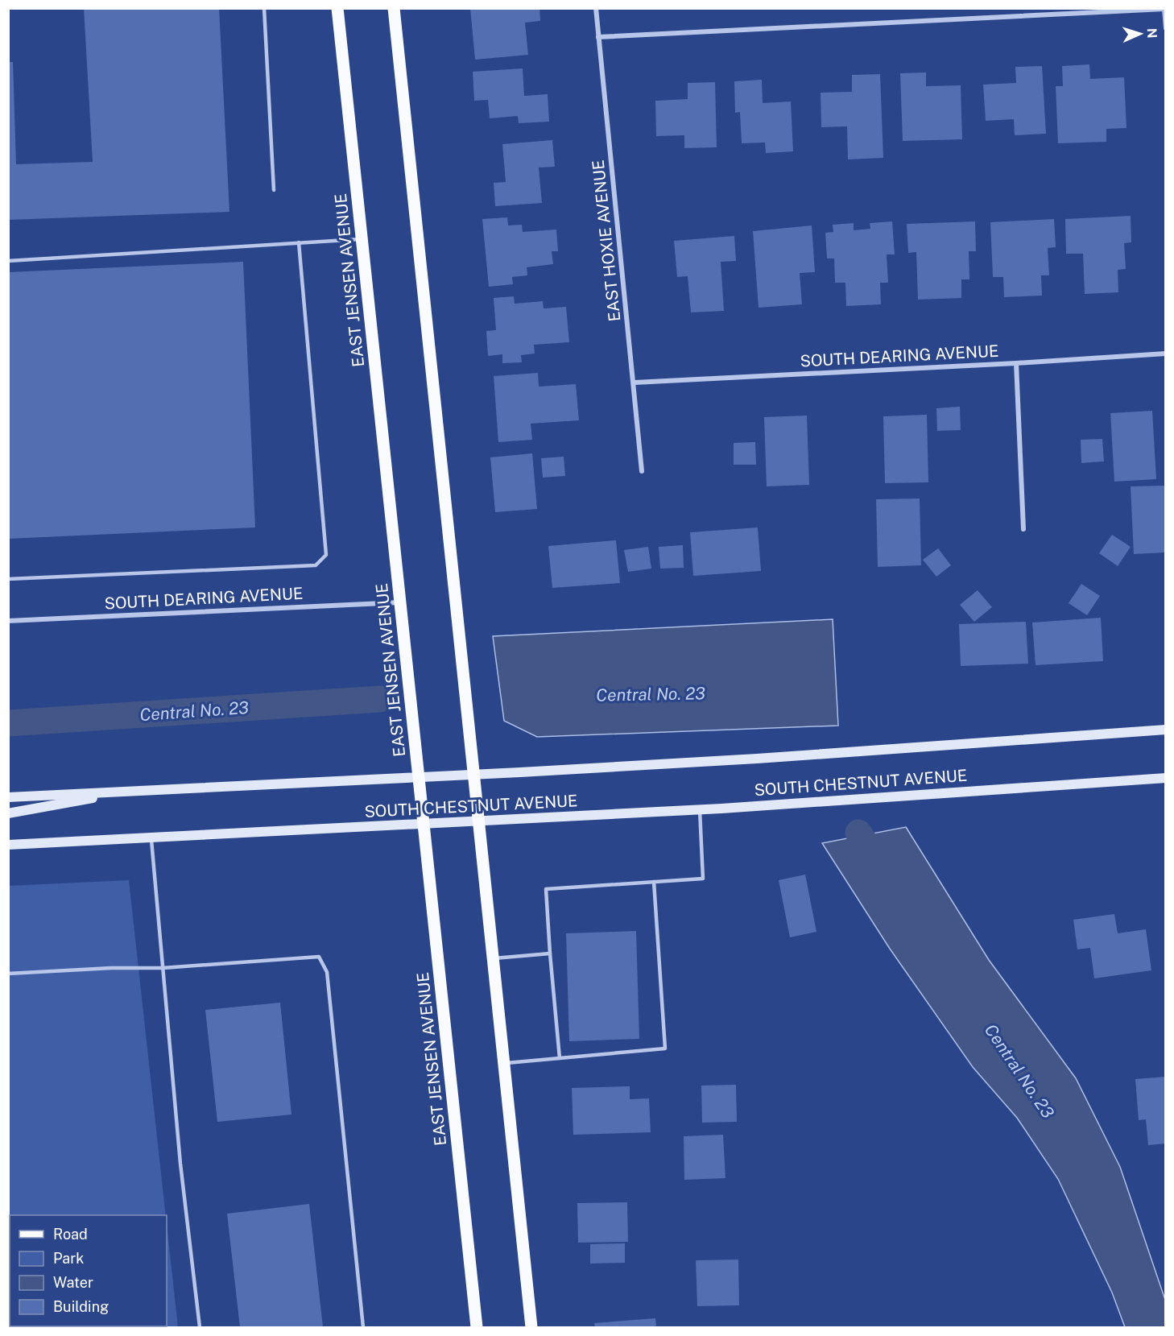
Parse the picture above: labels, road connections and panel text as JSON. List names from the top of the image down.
{
  "streets": {
    "main road": ["EAST JENSEN AVENUE", "SOUTH CHESTNUT AVENUE"],
    "street": ["EAST HOXIE AVENUE", "SOUTH DEARING AVENUE"]
  },
  "crossings": [
    ["EAST HOXIE AVENUE", "SOUTH DEARING AVENUE"],
    ["EAST JENSEN AVENUE", "SOUTH DEARING AVENUE"],
    ["EAST JENSEN AVENUE", "SOUTH CHESTNUT AVENUE"]
  ],
  "water": ["Central No. 23"],
  "legend": [
    "Road",
    "Park",
    "Water",
    "Building"
  ],
  "north": "right"
}
